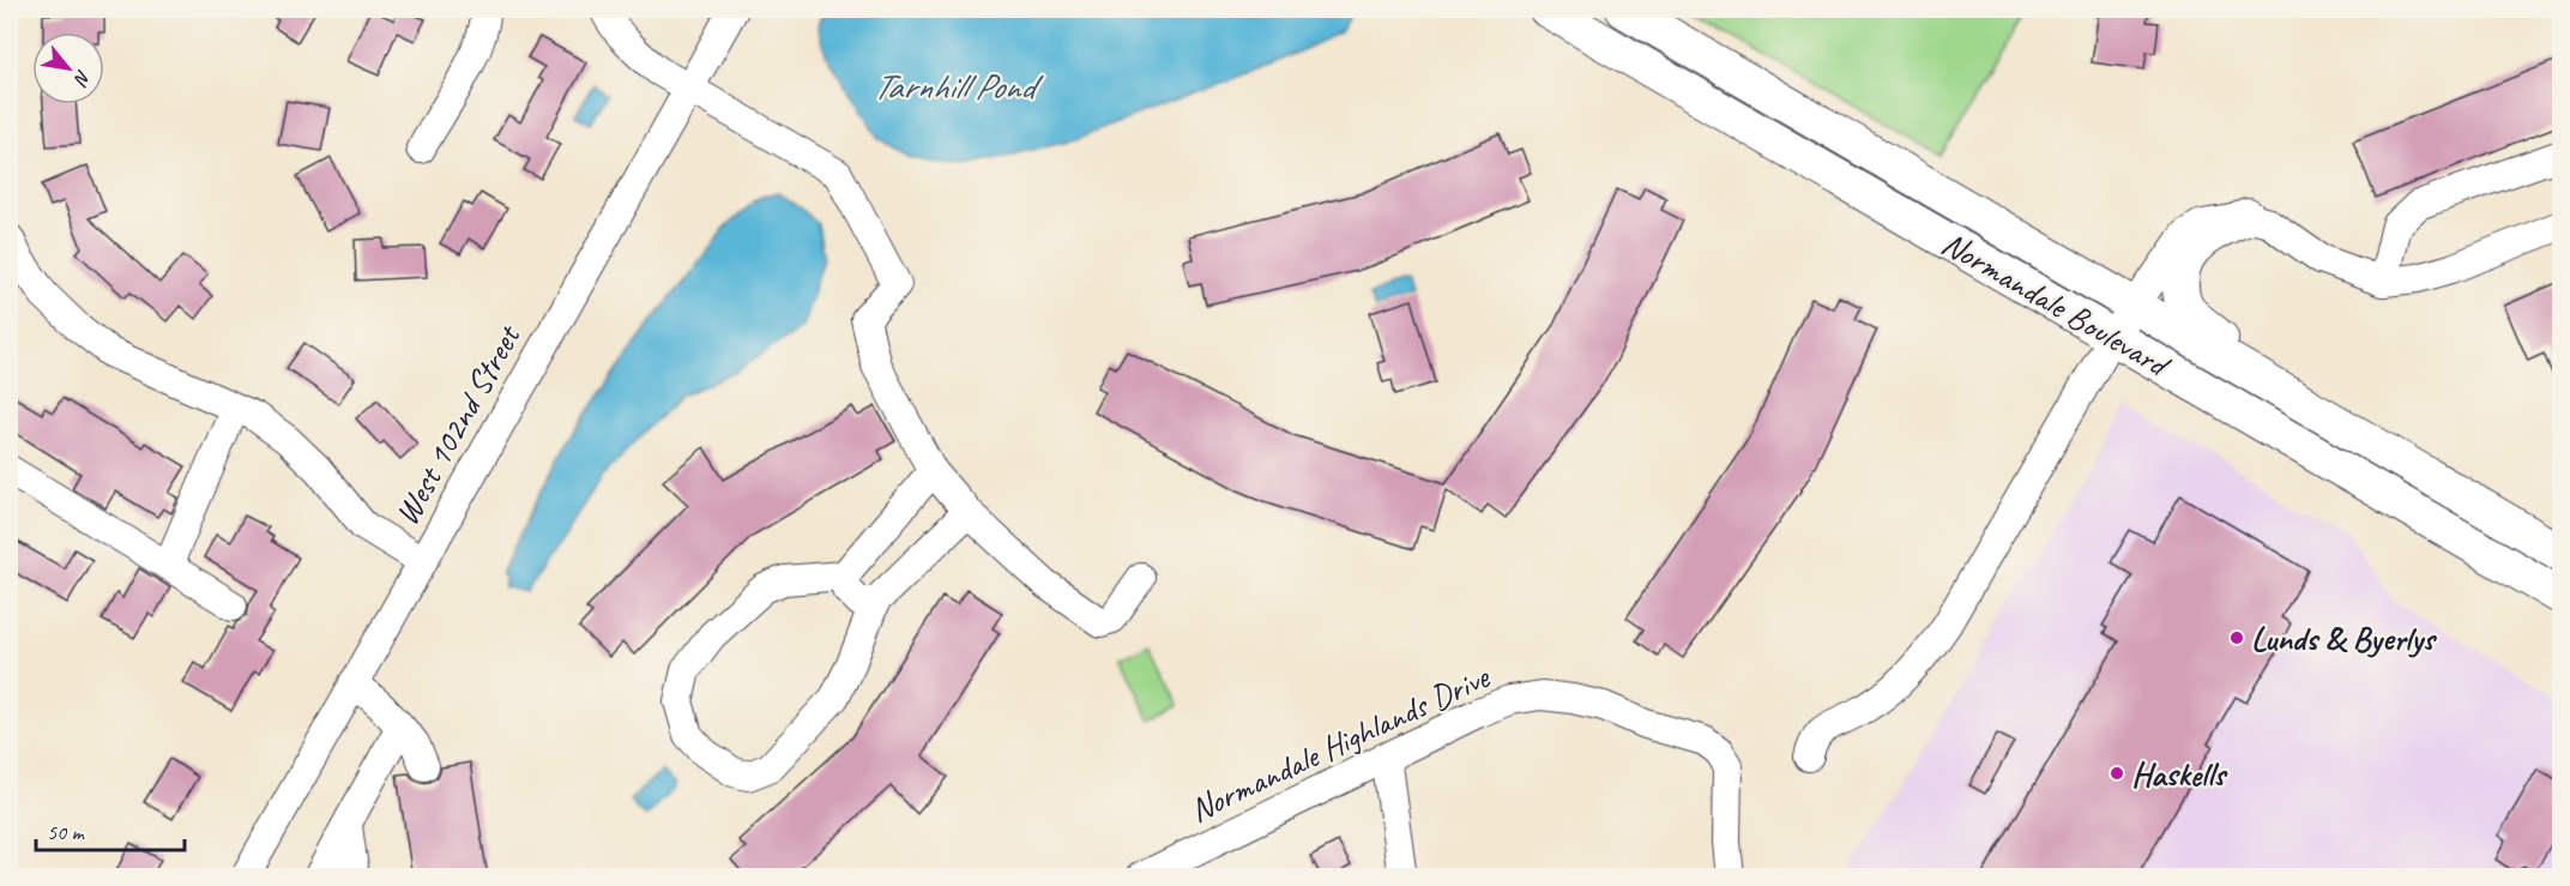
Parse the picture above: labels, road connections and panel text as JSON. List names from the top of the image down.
{
  "streets": {
    "main road": ["Normandale Boulevard"],
    "street": ["West 102nd Street", "Normandale Highlands Drive"]
  },
  "water": ["Tarnhill Pond"],
  "places": ["Lunds & Byerlys", "Haskells"],
  "scale_bar": "50 m",
  "north": "bottom right"
}
